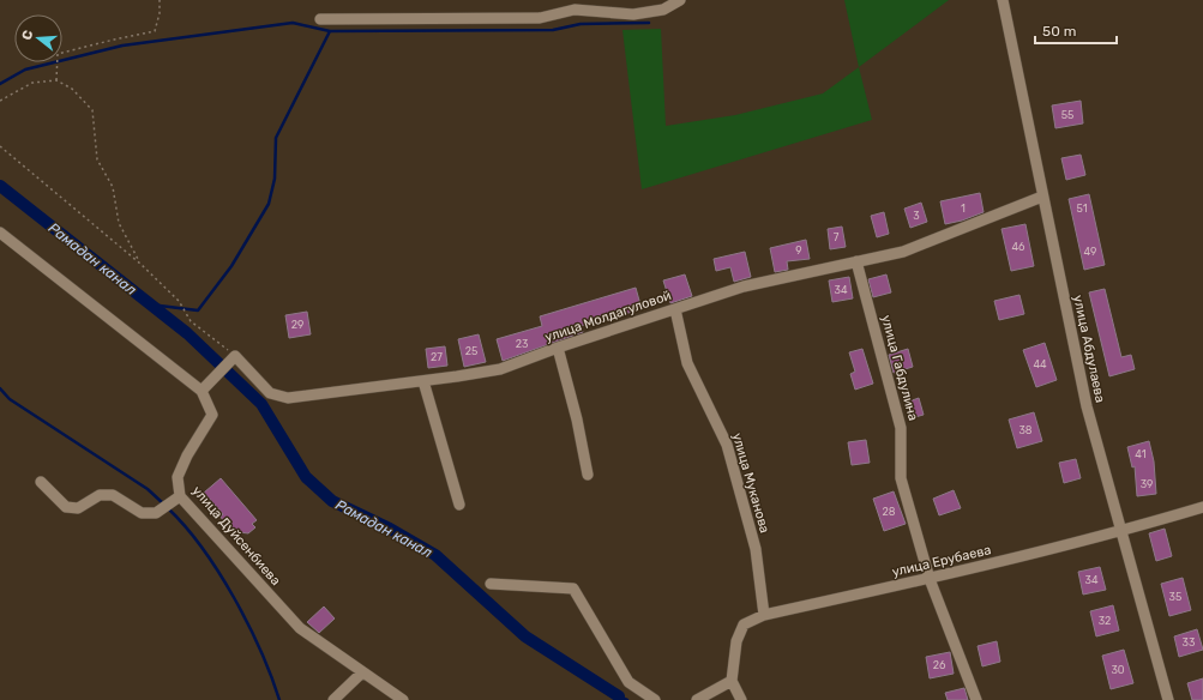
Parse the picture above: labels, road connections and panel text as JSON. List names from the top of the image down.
{
  "streets": {
    "street": [
      "улица Молдагуловой",
      "улица Абдулаева",
      "улица Габдулина",
      "улица Муканова",
      "улица Дуйсенбиева",
      "улица Ерубаева"
    ]
  },
  "crossings": [
    ["улица Молдагуловой", "улица Абдулаева"],
    ["улица Молдагуловой", "улица Габдулина"],
    ["улица Молдагуловой", "улица Муканова"],
    ["улица Абдулаева", "улица Ерубаева"],
    ["улица Габдулина", "улица Ерубаева"],
    ["улица Муканова", "улица Ерубаева"]
  ],
  "water": ["Рамадан канал"],
  "house_numbers": [
    "55",
    "1",
    "51",
    "3",
    "7",
    "46",
    "9",
    "49",
    "34",
    "29",
    "23",
    "25",
    "27",
    "44",
    "38",
    "41",
    "39",
    "28",
    "34",
    "35",
    "32",
    "33",
    "26",
    "30"
  ],
  "scale_bar": "50 m",
  "north": "left"
}
